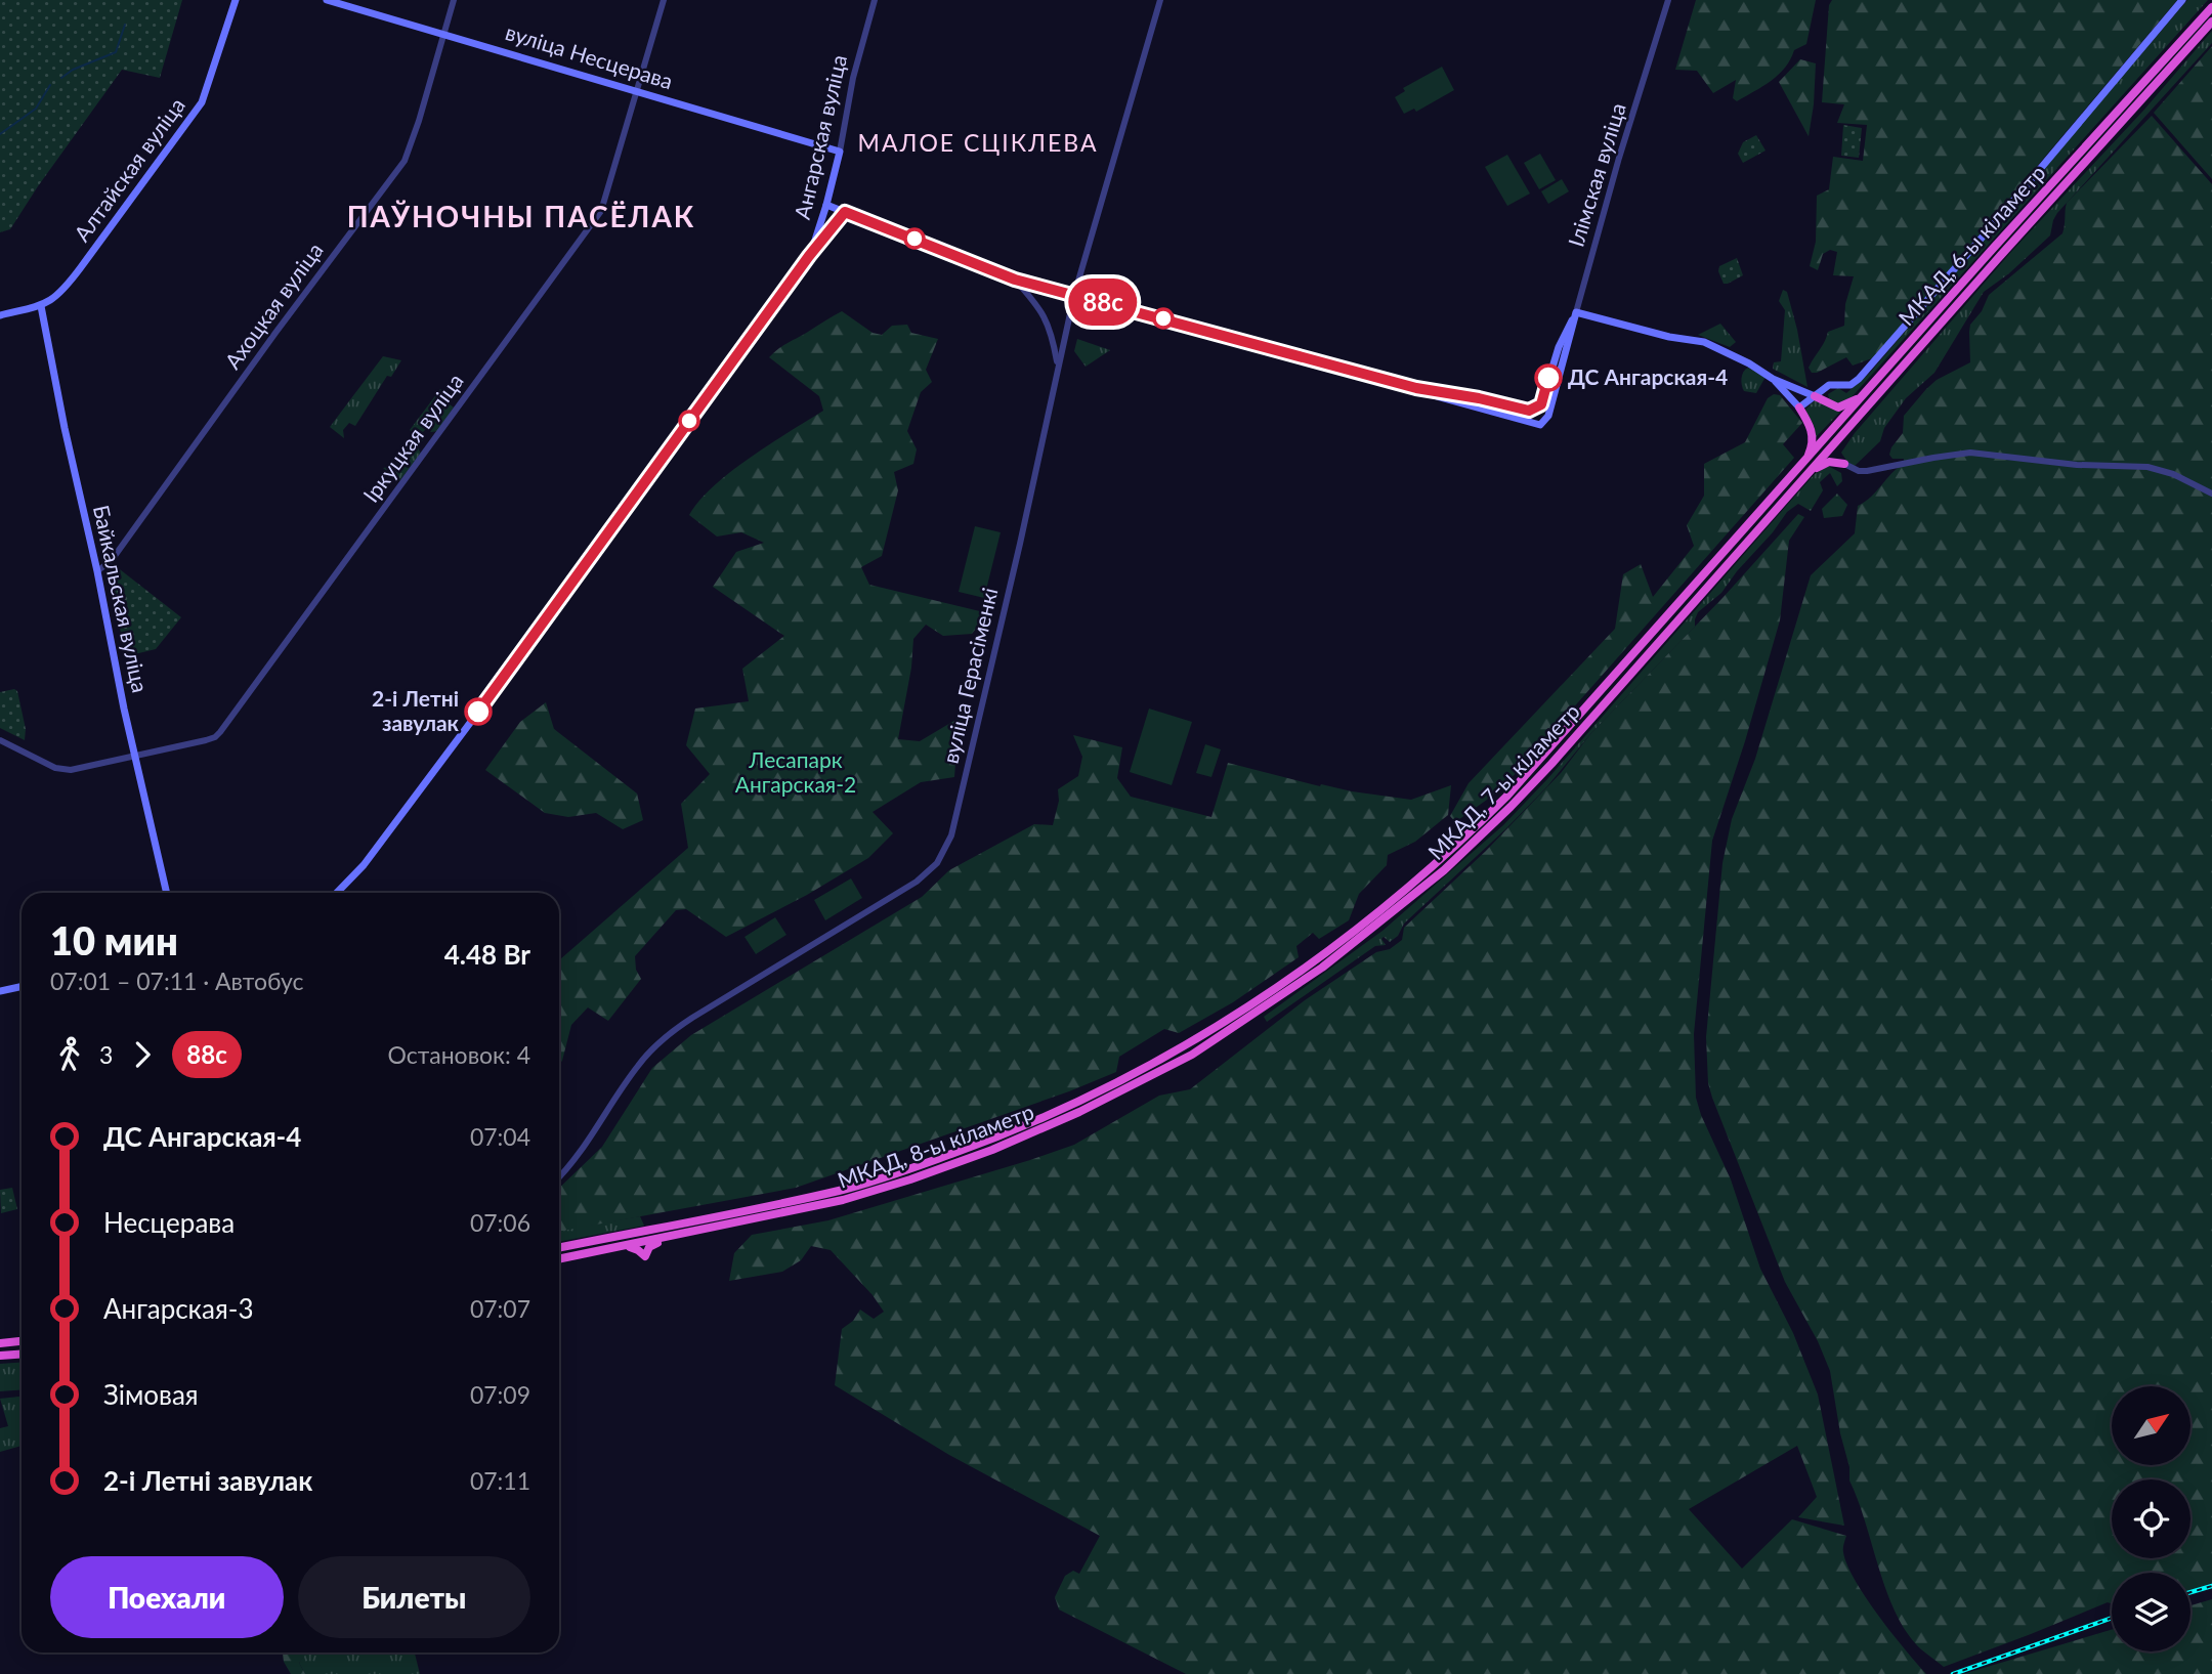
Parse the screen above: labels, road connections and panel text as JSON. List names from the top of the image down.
{
  "streets": {
    "highway": ["МКАД, 6-ы кіламетр", "МКАД, 7-ы кіламетр", "МКАД, 8-ы кіламетр"],
    "main road": [
      "вуліца Несцерава",
      "Ангарская вуліца",
      "Алтайская вуліца",
      "Ілімская вуліца",
      "Байкальская вуліца"
    ],
    "street": ["Ахоцкая вуліца", "Іркуцкая вуліца", "вуліца Герасіменкі"]
  },
  "crossings": [
    ["вуліца Несцерава", "Ангарская вуліца"],
    ["вуліца Несцерава", "Ахоцкая вуліца"],
    ["вуліца Несцерава", "Іркуцкая вуліца"],
    ["Алтайская вуліца", "Байкальская вуліца"],
    ["МКАД, 6-ы кіламетр", "МКАД, 7-ы кіламетр"],
    ["Ахоцкая вуліца", "Байкальская вуліца"],
    ["Іркуцкая вуліца", "Байкальская вуліца"],
    ["МКАД, 7-ы кіламетр", "МКАД, 8-ы кіламетр"]
  ],
  "districts": ["МАЛОЕ СЦІКЛЕВА", "ПАЎНОЧНЫ ПАСЁЛАК"],
  "parks": ["Лесапарк Ангарская-2"],
  "places": ["ДС Ангарская-4", "2-і Летні завулак"],
  "lines": ["bus line 88с"],
  "north": "top right",
  "page": {
    "on_map": "88с",
    "heading": ["10 мин", "07:01 – 07:11 · Автобус", "4.48 Br"],
    "legs": ["3", "88с", "Остановок: 4"],
    "list": [
      {
        "name": "ДС Ангарская-4",
        "value": "07:04"
      },
      {
        "name": "Несцерава",
        "value": "07:06"
      },
      {
        "name": "Ангарская-3",
        "value": "07:07"
      },
      {
        "name": "Зімовая",
        "value": "07:09"
      },
      {
        "name": "2-і Летні завулак",
        "value": "07:11"
      }
    ],
    "buttons": ["Поехали", "Билеты"]
  }
}
